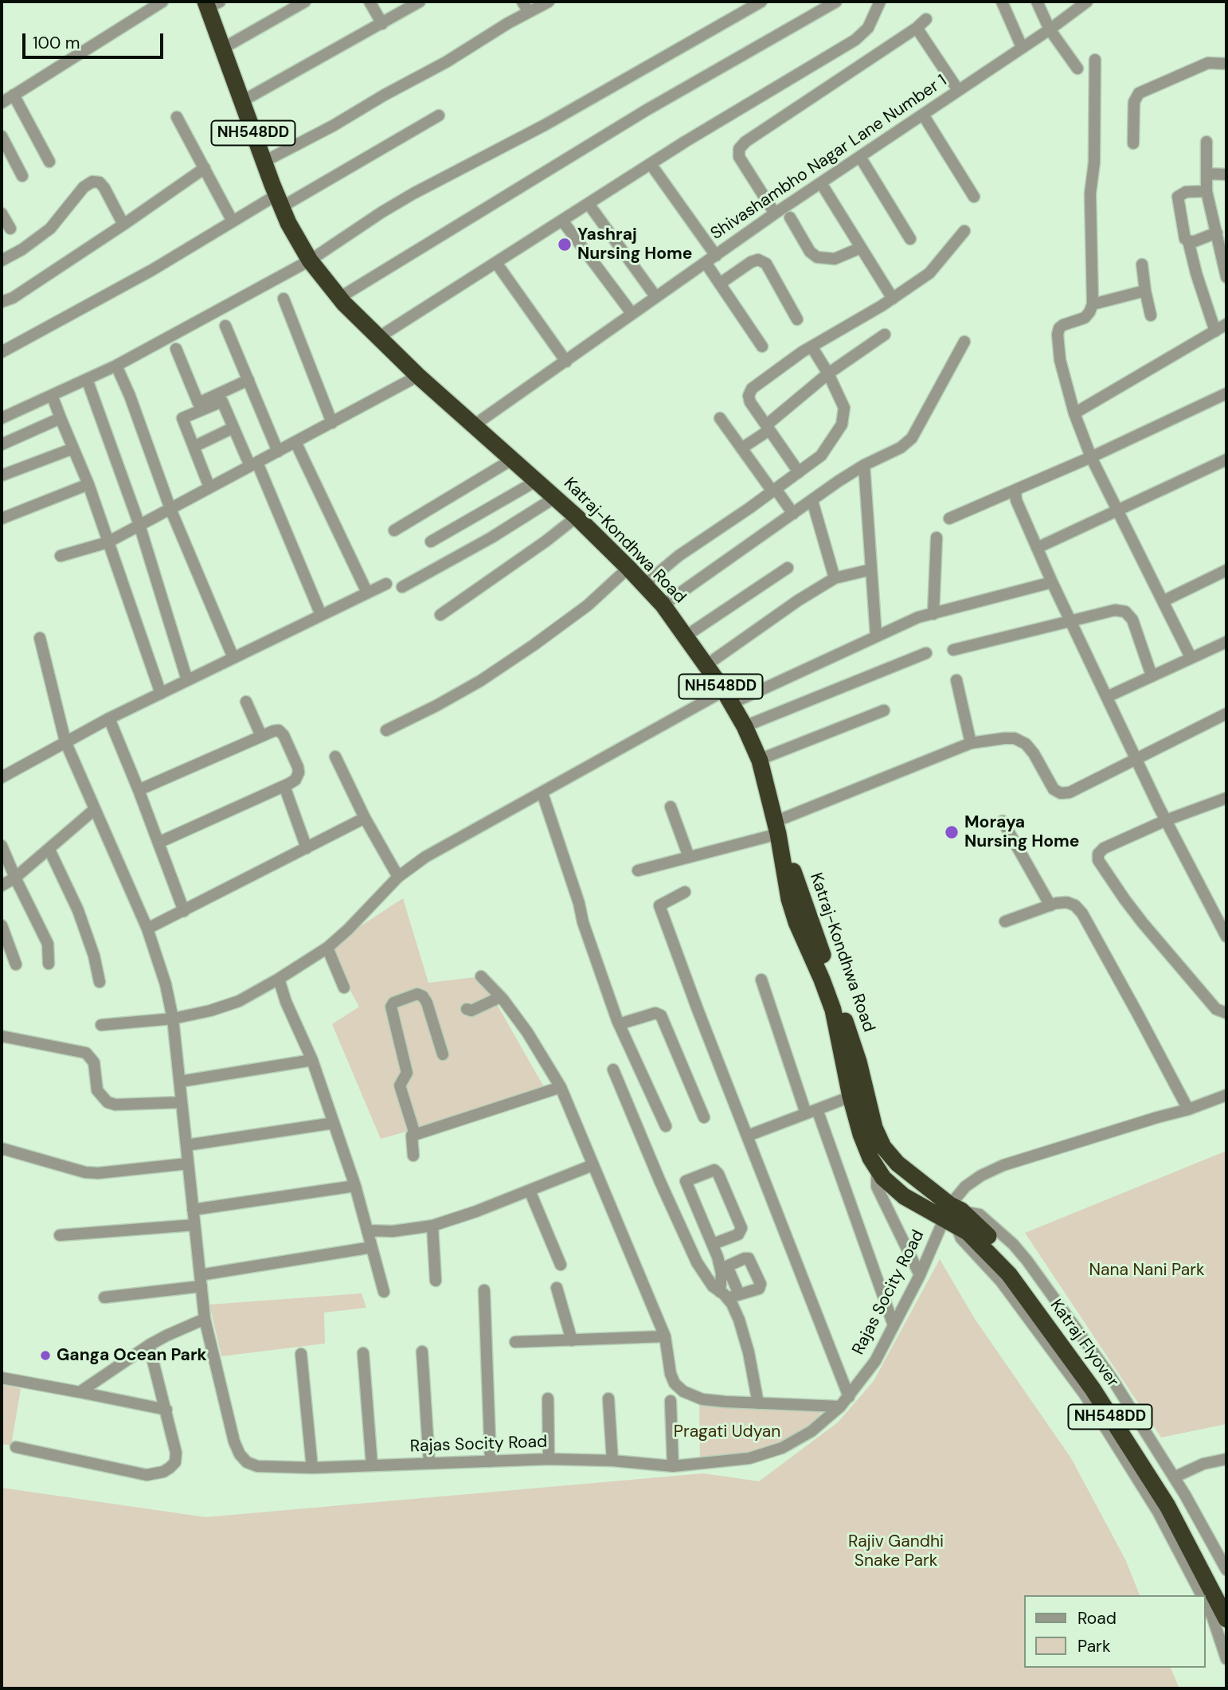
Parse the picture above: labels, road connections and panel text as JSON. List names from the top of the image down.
{
  "streets": {
    "highway": ["NH548DD", "Katraj-Kondhwa Road", "Katraj Flyover"],
    "street": ["Shivashambho Nagar Lane Number 1", "Rajas Socity Road"]
  },
  "crossings": [
    ["NH548DD", "Katraj-Kondhwa Road"],
    ["Shivashambho Nagar Lane Number 1", "Katraj-Kondhwa Road"],
    ["Katraj-Kondhwa Road", "Rajas Socity Road"],
    ["Katraj-Kondhwa Road", "Katraj Flyover"],
    ["Rajas Socity Road", "Katraj Flyover"]
  ],
  "parks": ["Nana Nani Park", "Pragati Udyan", "Rajiv Gandhi Snake Park"],
  "places": ["Yashraj Nursing Home", "Moraya Nursing Home", "Ganga Ocean Park"],
  "legend": ["Road", "Park"],
  "scale_bar": "100 m"
}
